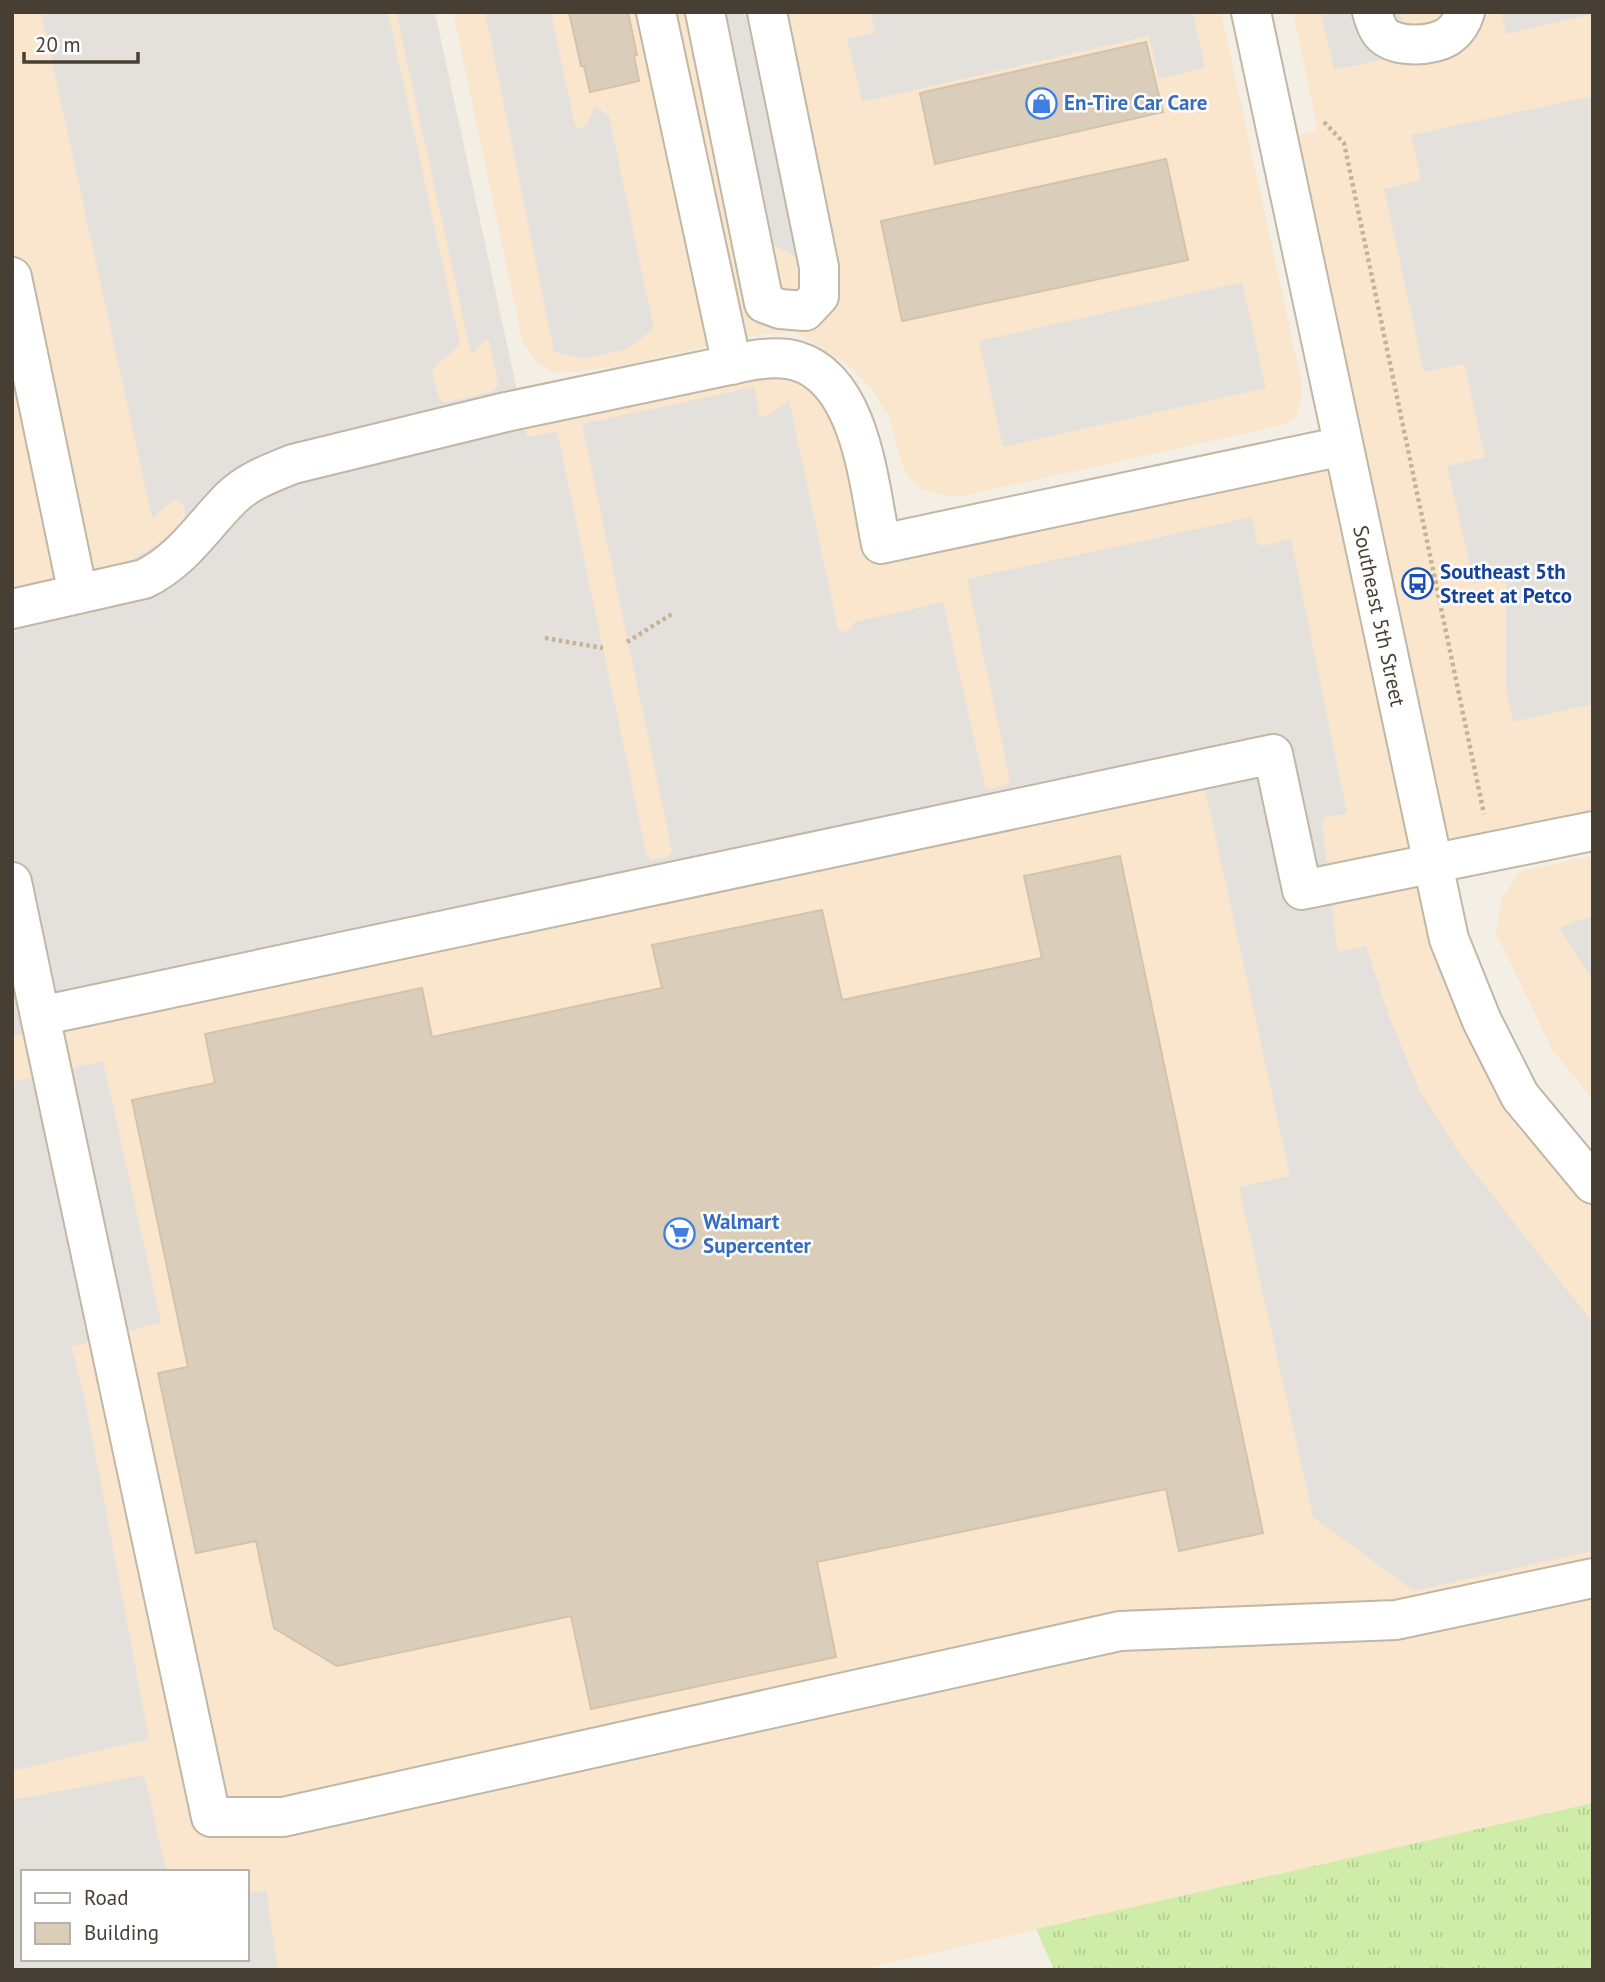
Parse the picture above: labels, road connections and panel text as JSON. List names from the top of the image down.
{
  "streets": {
    "street": ["Southeast 5th Street"]
  },
  "places": {
    "shop": ["En-Tire Car Care"],
    "bus stop": ["Southeast 5th Street at Petco"],
    "supermarket": ["Walmart Supercenter"]
  },
  "legend": ["Road", "Building"],
  "scale_bar": "20 m"
}
